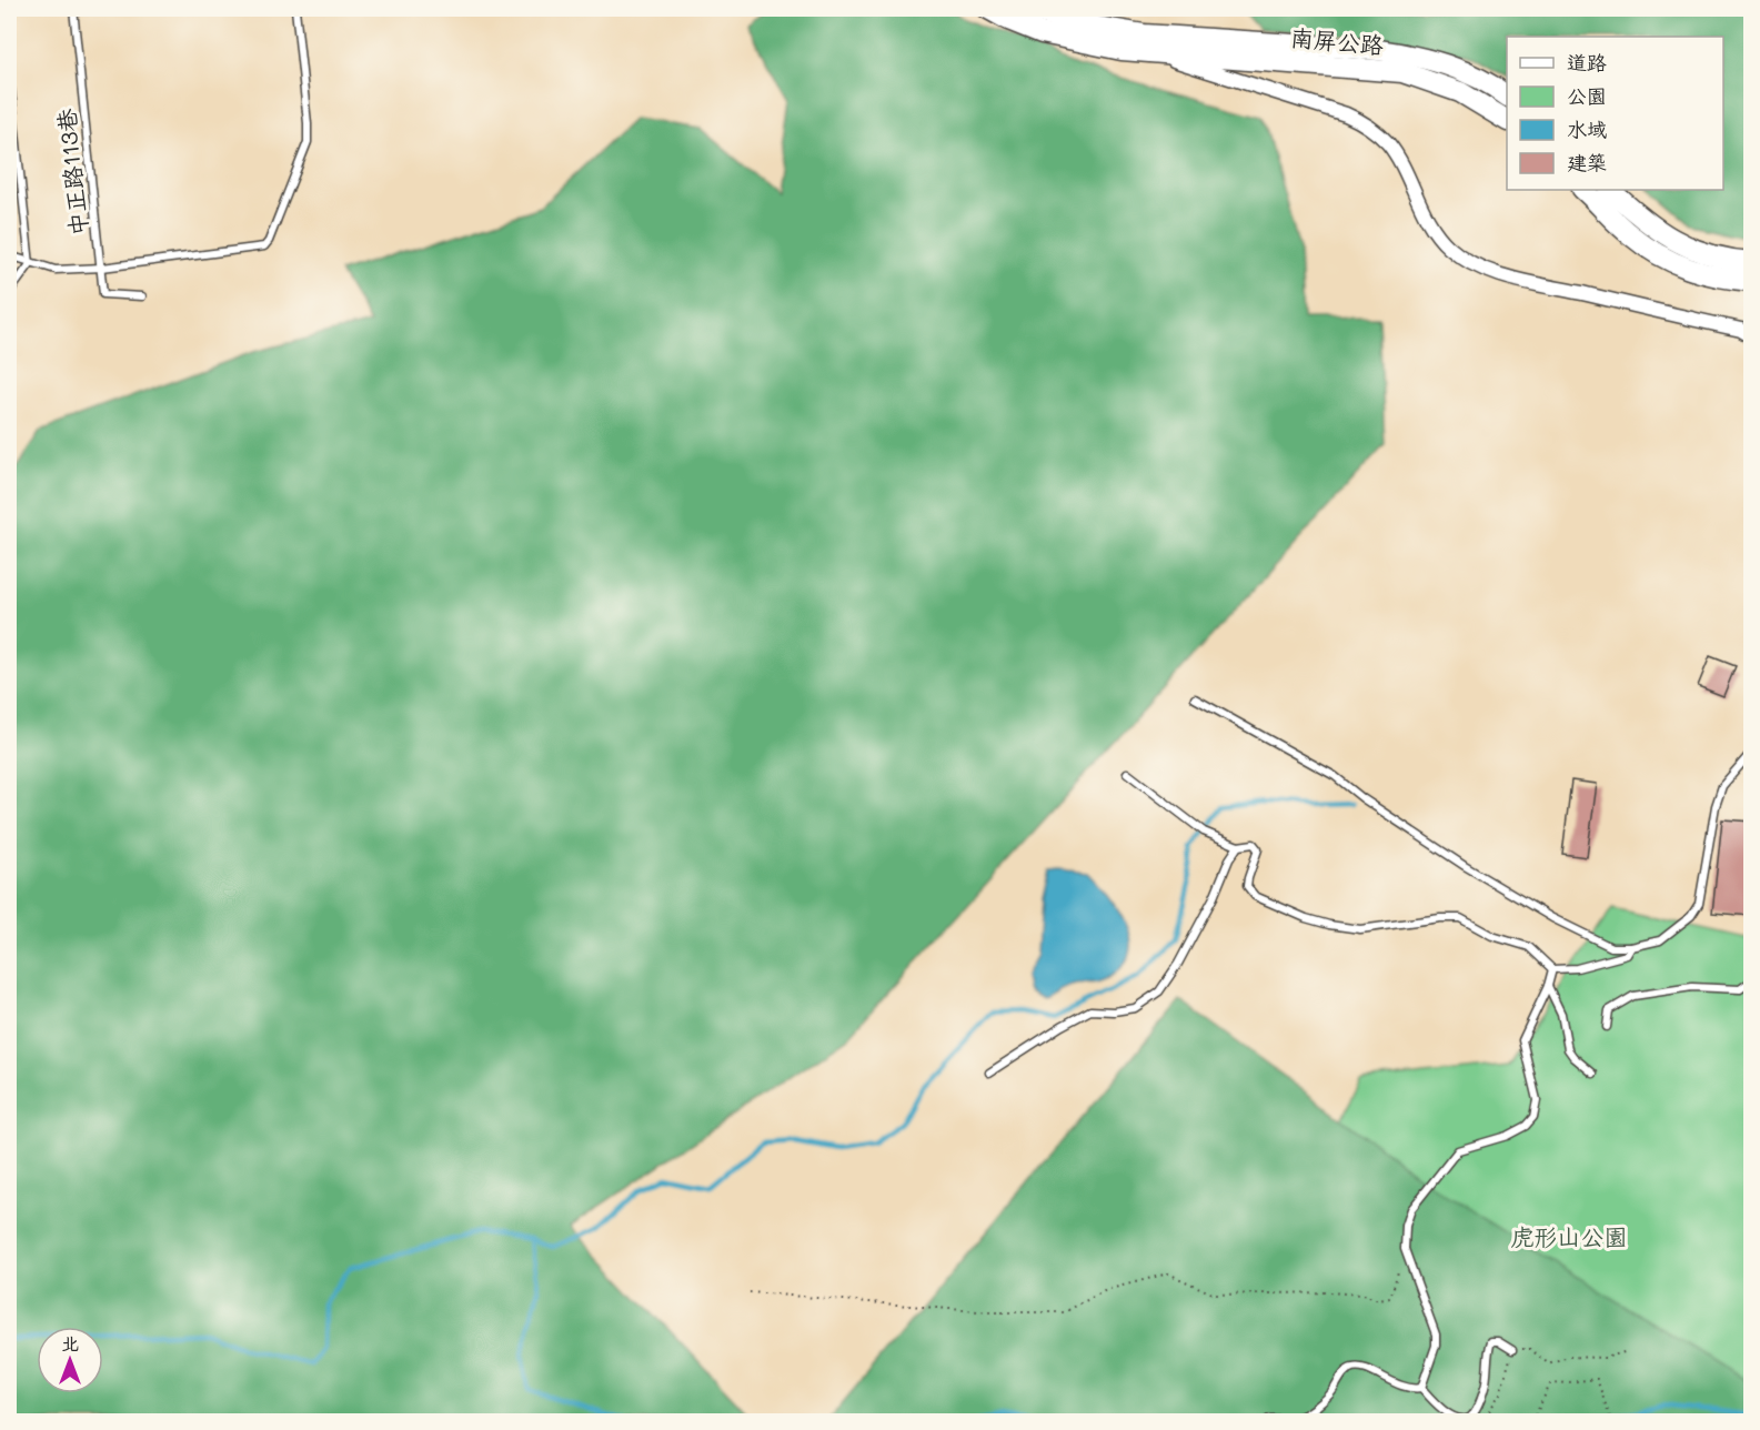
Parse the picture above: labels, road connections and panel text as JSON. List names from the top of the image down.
{
  "streets": {
    "main road": ["南屏公路"],
    "lane": ["中正路113巷"]
  },
  "parks": ["虎形山公園"],
  "legend": [
    "道路",
    "公園",
    "水域",
    "建築"
  ],
  "north": "top"
}
